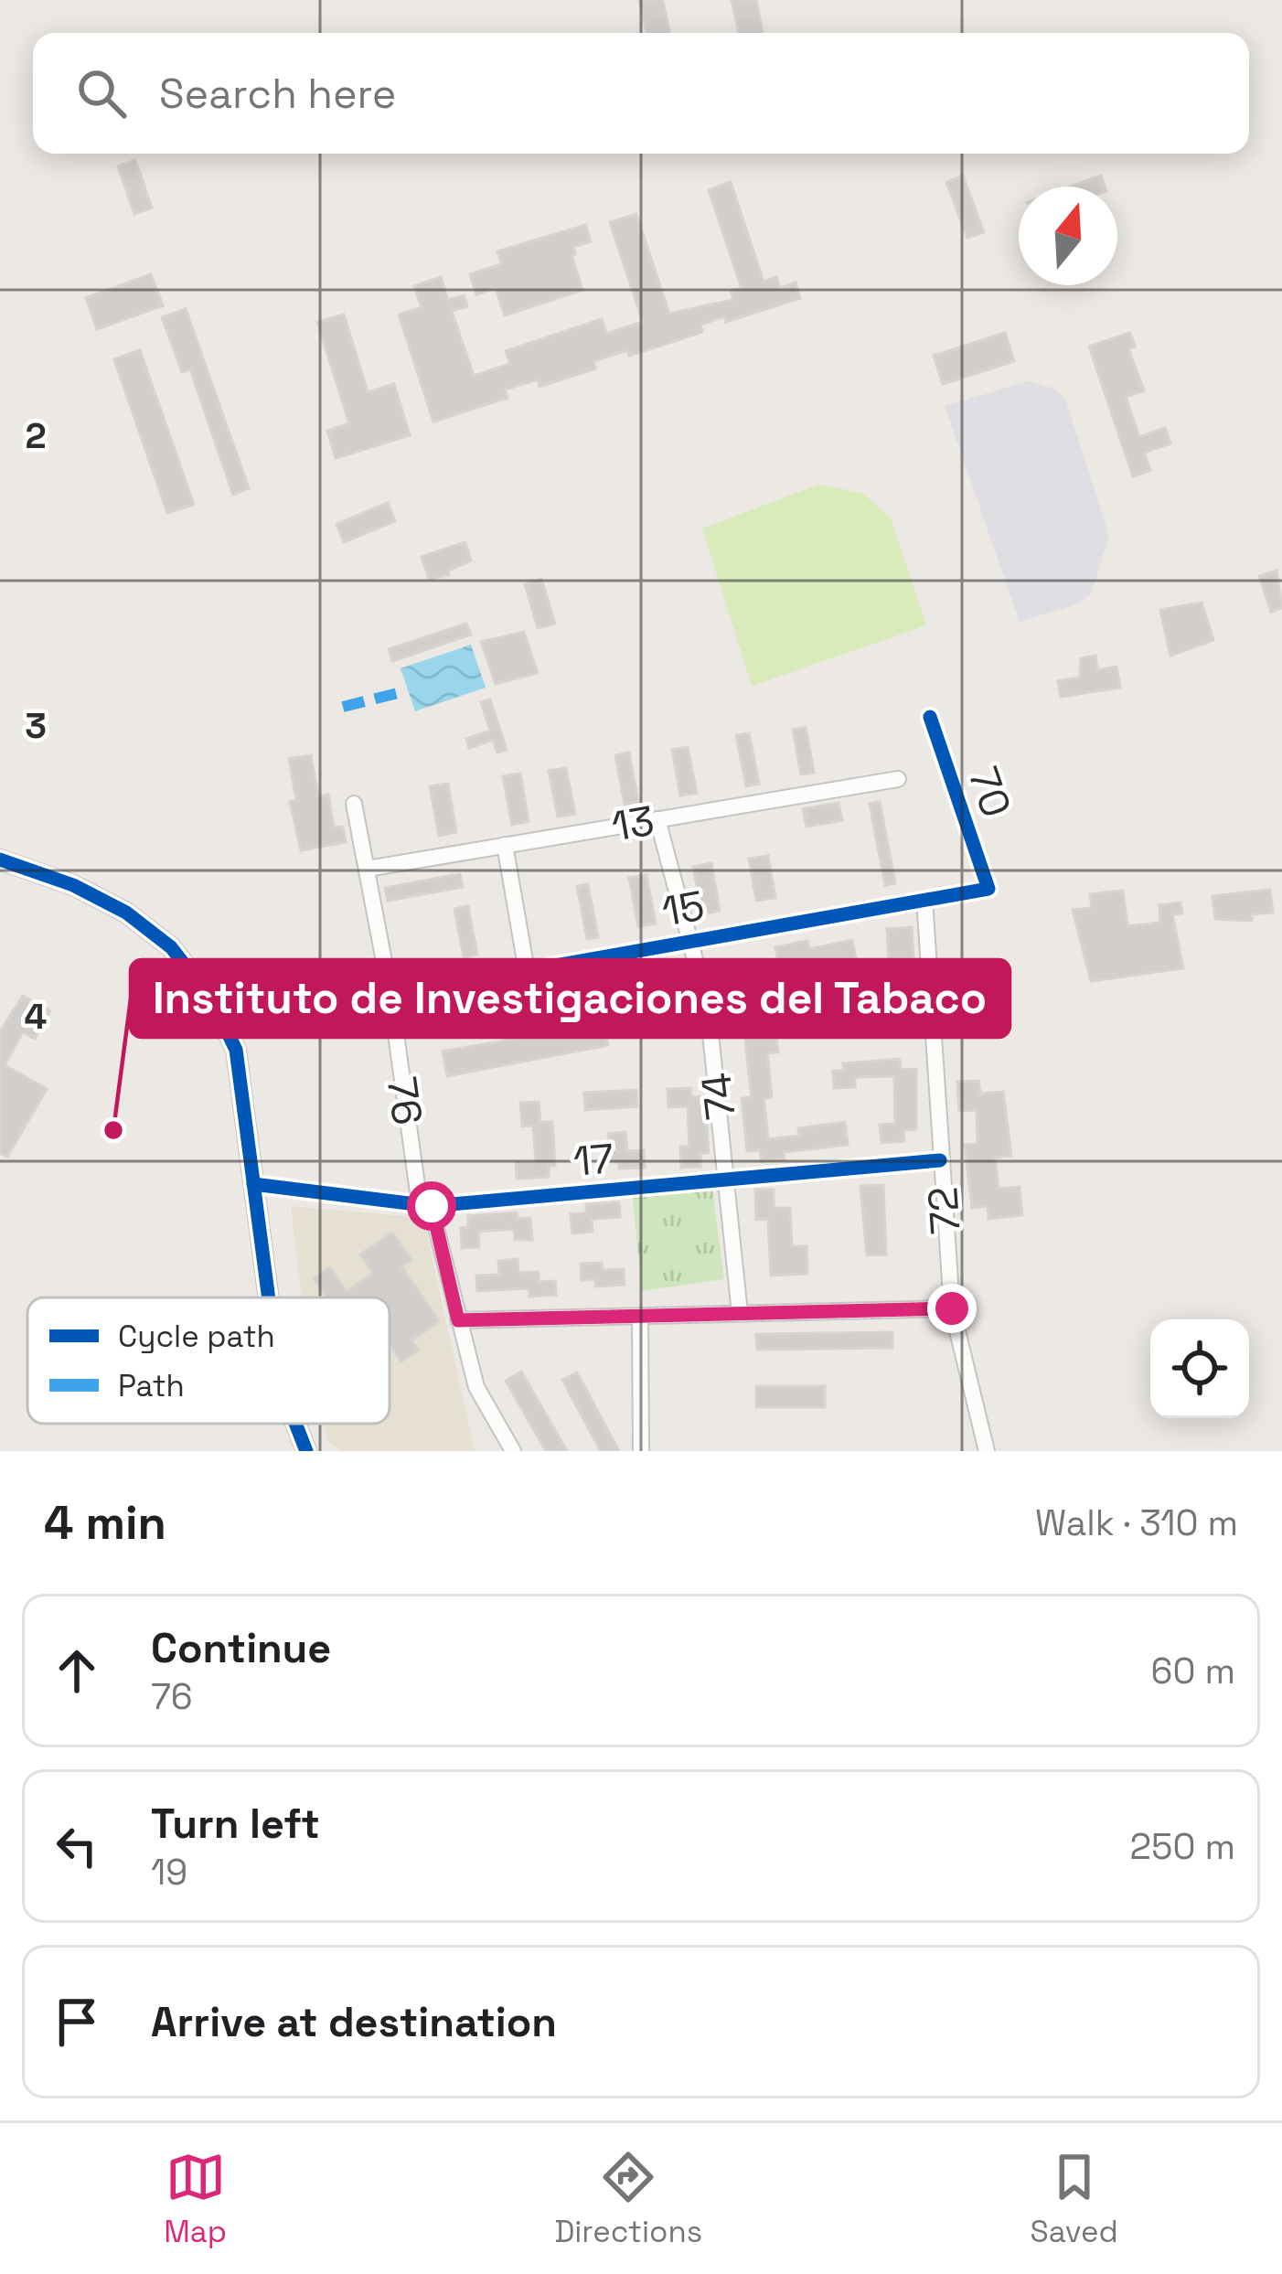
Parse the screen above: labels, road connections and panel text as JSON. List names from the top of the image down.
{
  "streets": {
    "street": [
      "70",
      "13",
      "15",
      "74",
      "76",
      "17",
      "72"
    ]
  },
  "crossings": [
    ["70", "15"],
    ["13", "74"],
    ["13", "76"],
    ["15", "74"],
    ["15", "76"],
    ["15", "72"],
    ["74", "17"],
    ["76", "17"],
    ["17", "72"]
  ],
  "places": ["Instituto de Investigaciones del Tabaco"],
  "legend": ["Cycle path", "Path"],
  "north": "top",
  "page": {
    "search": "Search here",
    "heading": ["4 min", "Walk · 310 m"],
    "list": [
      ["Continue", "76", "60 m"],
      ["Turn left", "19", "250 m"],
      "Arrive at destination"
    ],
    "nav": ["Map", "Directions", "Saved"]
  },
  "grid": {
    "rows": ["2", "3", "4"]
  }
}
